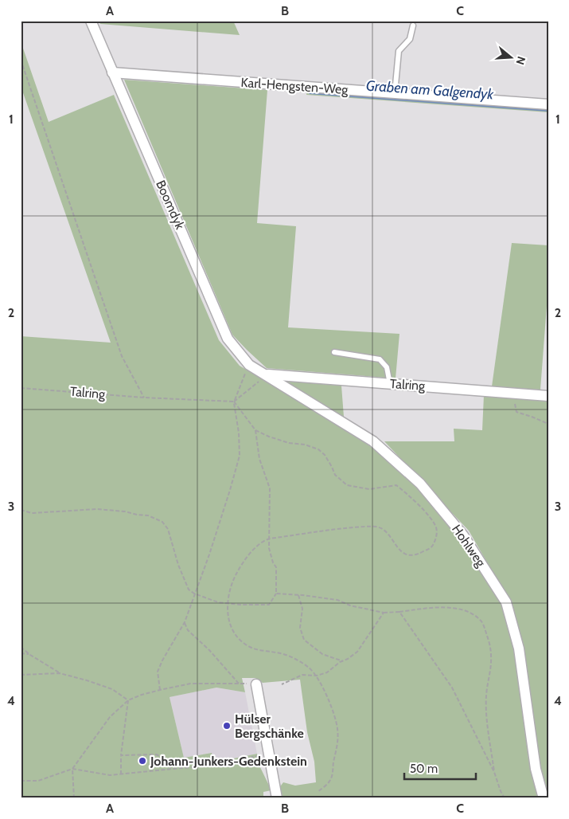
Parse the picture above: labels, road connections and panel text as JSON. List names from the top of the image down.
{
  "streets": {
    "street": [
      "Karl-Hengsten-Weg",
      "Boomdyk",
      "Talring",
      "Hohlweg"
    ]
  },
  "crossings": [
    ["Karl-Hengsten-Weg", "Boomdyk"],
    ["Boomdyk", "Talring"],
    ["Boomdyk", "Hohlweg"],
    ["Talring", "Hohlweg"]
  ],
  "water": ["Graben am Galgendyk"],
  "places": ["Hülser Bergschänke", "Johann-Junkers-Gedenkstein"],
  "scale_bar": "50 m",
  "north": "right",
  "grid": {
    "columns": ["A", "B", "C"],
    "rows": [
      "1",
      "2",
      "3",
      "4"
    ]
  }
}
